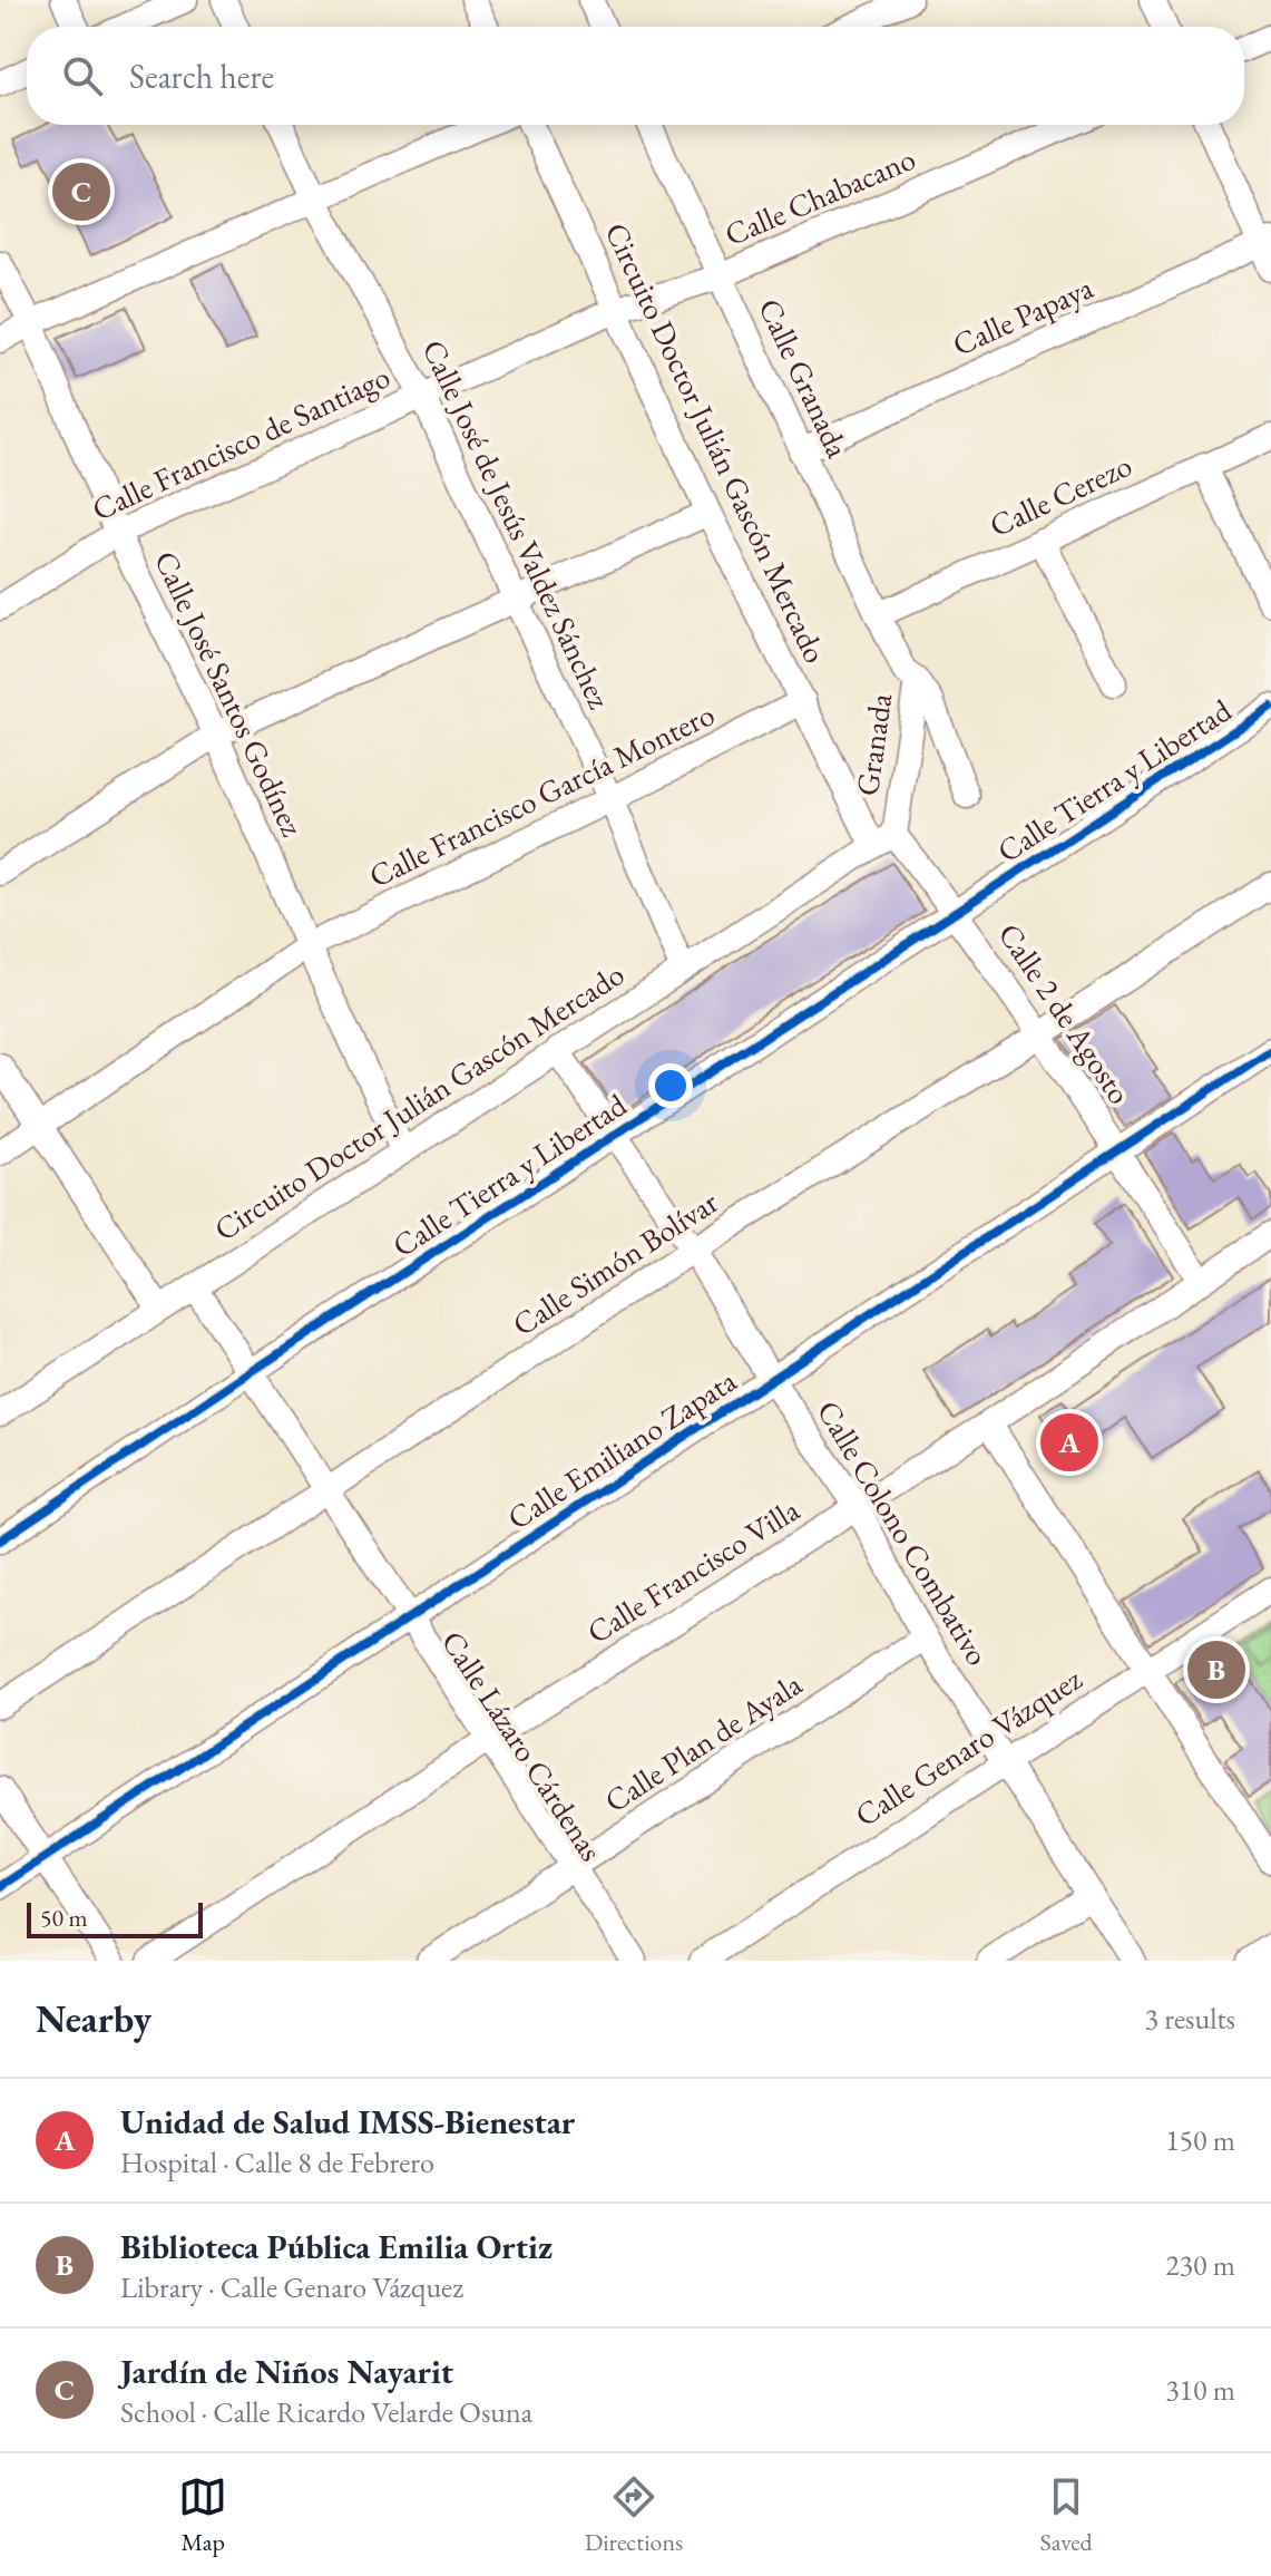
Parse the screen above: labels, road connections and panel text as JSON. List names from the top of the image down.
{
  "streets": {
    "street": [
      "Calle Chabacano",
      "Calle Papaya",
      "Calle Granada",
      "Calle Francisco de Santiago",
      "Circuito Doctor Julián Gascón Mercado",
      "Calle Cerezo",
      "Calle José de Jesús Valdez Sánchez",
      "Calle José Santos Godínez",
      "Granada",
      "Calle Tierra y Libertad",
      "Calle Francisco García Montero",
      "Calle 2 de Agosto",
      "Calle Simón Bolívar",
      "Calle Emiliano Zapata",
      "Calle Colono Combativo",
      "Calle Francisco Villa",
      "Calle Plan de Ayala",
      "Calle Lázaro Cárdenas",
      "Calle Genaro Vázquez"
    ]
  },
  "crossings": [
    ["Calle Chabacano", "Calle Granada"],
    ["Calle Chabacano", "Calle Francisco de Santiago"],
    ["Calle Chabacano", "Circuito Doctor Julián Gascón Mercado"],
    ["Calle Papaya", "Calle Granada"],
    ["Calle Granada", "Calle Cerezo"],
    ["Calle Granada", "Granada"],
    ["Calle Francisco de Santiago", "Circuito Doctor Julián Gascón Mercado"],
    ["Calle Francisco de Santiago", "Calle José de Jesús Valdez Sánchez"],
    ["Calle Francisco de Santiago", "Calle José Santos Godínez"],
    ["Circuito Doctor Julián Gascón Mercado", "Calle José de Jesús Valdez Sánchez"],
    ["Circuito Doctor Julián Gascón Mercado", "Calle José Santos Godínez"],
    ["Circuito Doctor Julián Gascón Mercado", "Granada"],
    ["Circuito Doctor Julián Gascón Mercado", "Calle Francisco García Montero"],
    ["Circuito Doctor Julián Gascón Mercado", "Calle 2 de Agosto"],
    ["Circuito Doctor Julián Gascón Mercado", "Calle Colono Combativo"],
    ["Circuito Doctor Julián Gascón Mercado", "Calle Lázaro Cárdenas"],
    ["Calle José de Jesús Valdez Sánchez", "Calle Francisco García Montero"],
    ["Calle José Santos Godínez", "Calle Francisco García Montero"],
    ["Granada", "Calle 2 de Agosto"],
    ["Calle Tierra y Libertad", "Calle 2 de Agosto"],
    ["Calle Tierra y Libertad", "Calle Colono Combativo"],
    ["Calle Tierra y Libertad", "Calle Lázaro Cárdenas"],
    ["Calle 2 de Agosto", "Calle Simón Bolívar"],
    ["Calle 2 de Agosto", "Calle Emiliano Zapata"],
    ["Calle 2 de Agosto", "Calle Francisco Villa"],
    ["Calle Simón Bolívar", "Calle Colono Combativo"],
    ["Calle Simón Bolívar", "Calle Lázaro Cárdenas"],
    ["Calle Emiliano Zapata", "Calle Colono Combativo"],
    ["Calle Emiliano Zapata", "Calle Lázaro Cárdenas"],
    ["Calle Colono Combativo", "Calle Francisco Villa"],
    ["Calle Colono Combativo", "Calle Plan de Ayala"],
    ["Calle Colono Combativo", "Calle Genaro Vázquez"],
    ["Calle Francisco Villa", "Calle Lázaro Cárdenas"],
    ["Calle Plan de Ayala", "Calle Lázaro Cárdenas"]
  ],
  "scale_bar": "50 m",
  "page": {
    "search": "Search here",
    "pins": ["C", "A", "B"],
    "scale": "50 m",
    "heading": ["Nearby", "3 results"],
    "list": [
      {
        "mark": "A",
        "name": "Unidad de Salud IMSS-Bienestar",
        "note": "Hospital · Calle 8 de Febrero",
        "value": "150 m"
      },
      {
        "mark": "B",
        "name": "Biblioteca Pública Emilia Ortiz",
        "note": "Library · Calle Genaro Vázquez",
        "value": "230 m"
      },
      {
        "mark": "C",
        "name": "Jardín de Niños Nayarit",
        "note": "School · Calle Ricardo Velarde Osuna",
        "value": "310 m"
      }
    ],
    "nav": ["Map", "Directions", "Saved"]
  }
}
